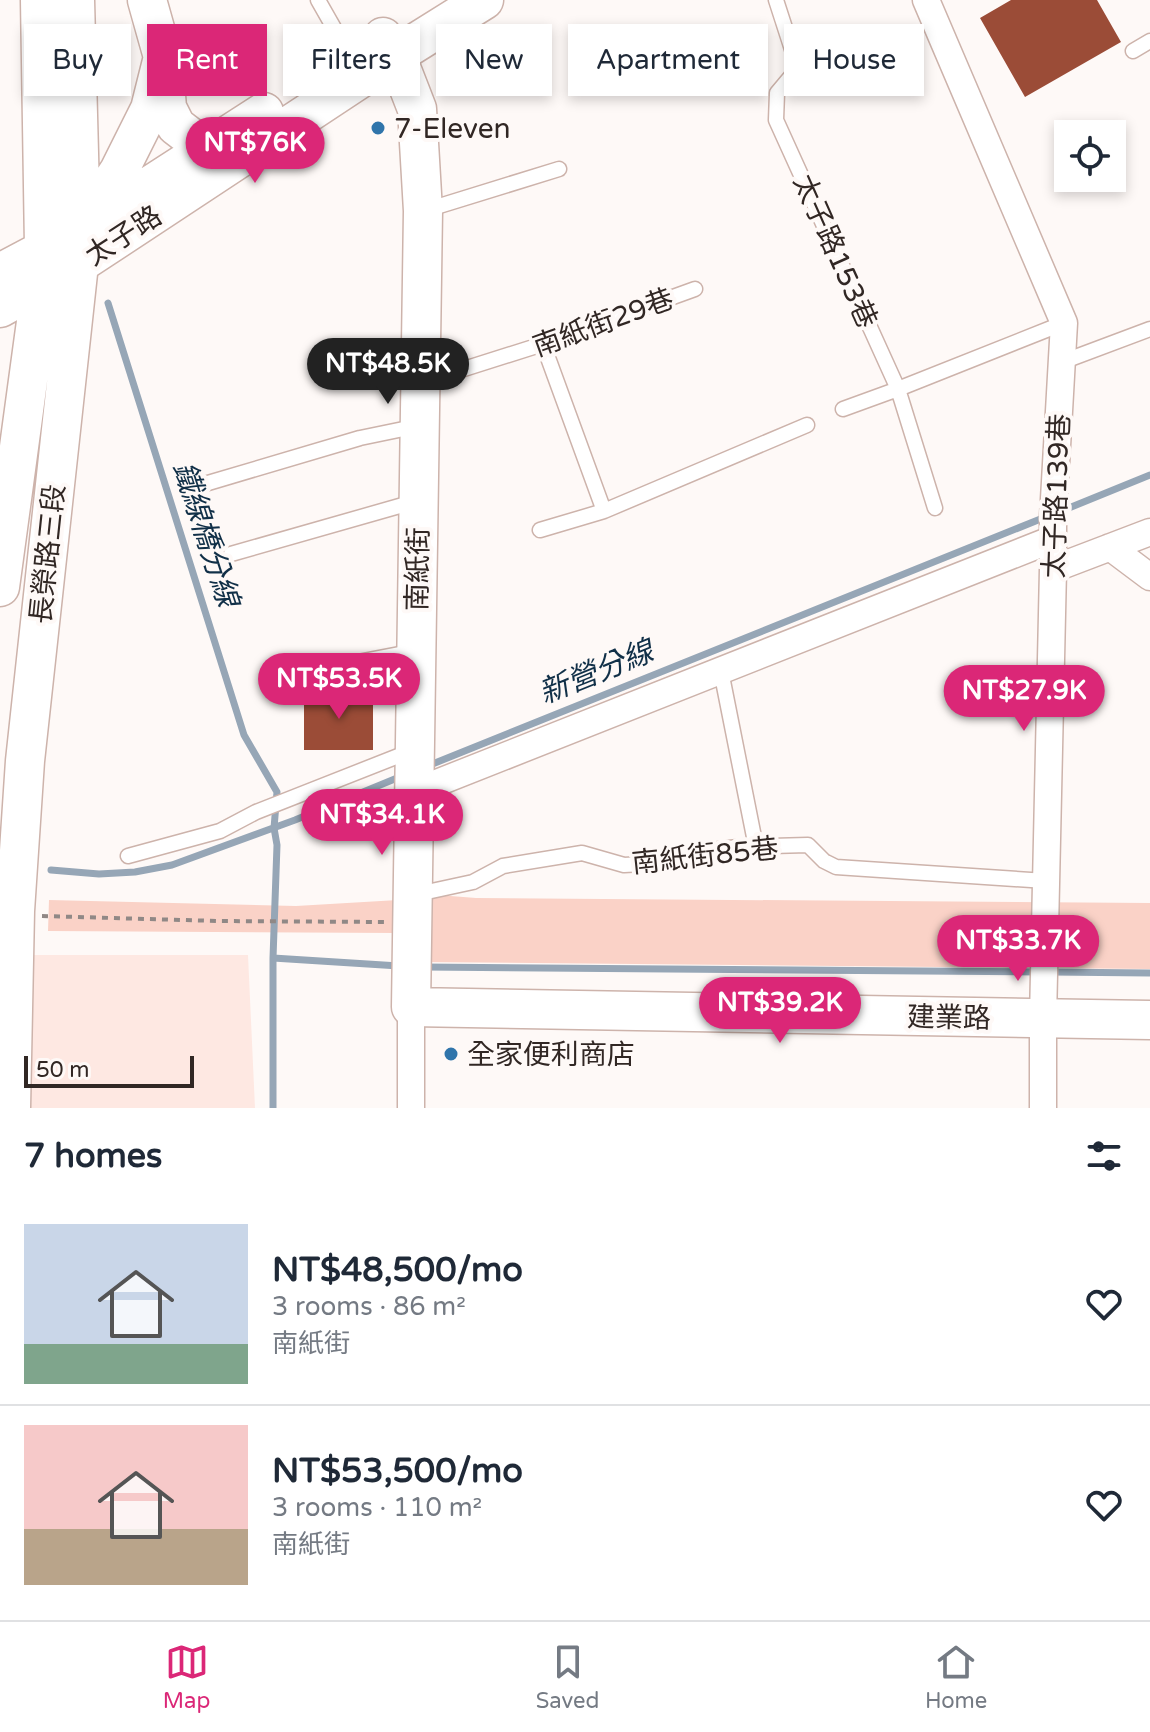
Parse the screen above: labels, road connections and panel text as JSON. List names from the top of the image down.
{
  "streets": {
    "street": [
      "太子路",
      "太子路139巷",
      "長榮路三段",
      "南紙街",
      "建業路"
    ],
    "lane": ["太子路153巷", "南紙街29巷", "南紙街85巷"]
  },
  "crossings": [
    ["太子路", "長榮路三段"],
    ["南紙街29巷", "南紙街"],
    ["太子路139巷", "南紙街85巷"],
    ["太子路139巷", "建業路"],
    ["南紙街", "南紙街85巷"],
    ["南紙街", "建業路"]
  ],
  "water": ["鐵線橋分線", "新營分線"],
  "places": ["7-Eleven", "全家便利商店"],
  "scale_bar": "50 m",
  "page": {
    "chip": [
      "Buy",
      "Rent",
      "Filters",
      "New",
      "Apartment",
      "House"
    ],
    "price": [
      "NT$76K",
      "NT$48.5K",
      "NT$53.5K",
      "NT$27.9K",
      "NT$34.1K",
      "NT$33.7K",
      "NT$39.2K"
    ],
    "scale": "50 m",
    "heading": "7 homes",
    "list": [
      {
        "name": "NT$48,500/mo",
        "note": "3 rooms · 86 m² · 南紙街"
      },
      {
        "name": "NT$53,500/mo",
        "note": "3 rooms · 110 m² · 南紙街"
      }
    ],
    "tabs": ["Map", "Saved", "Home"]
  }
}
